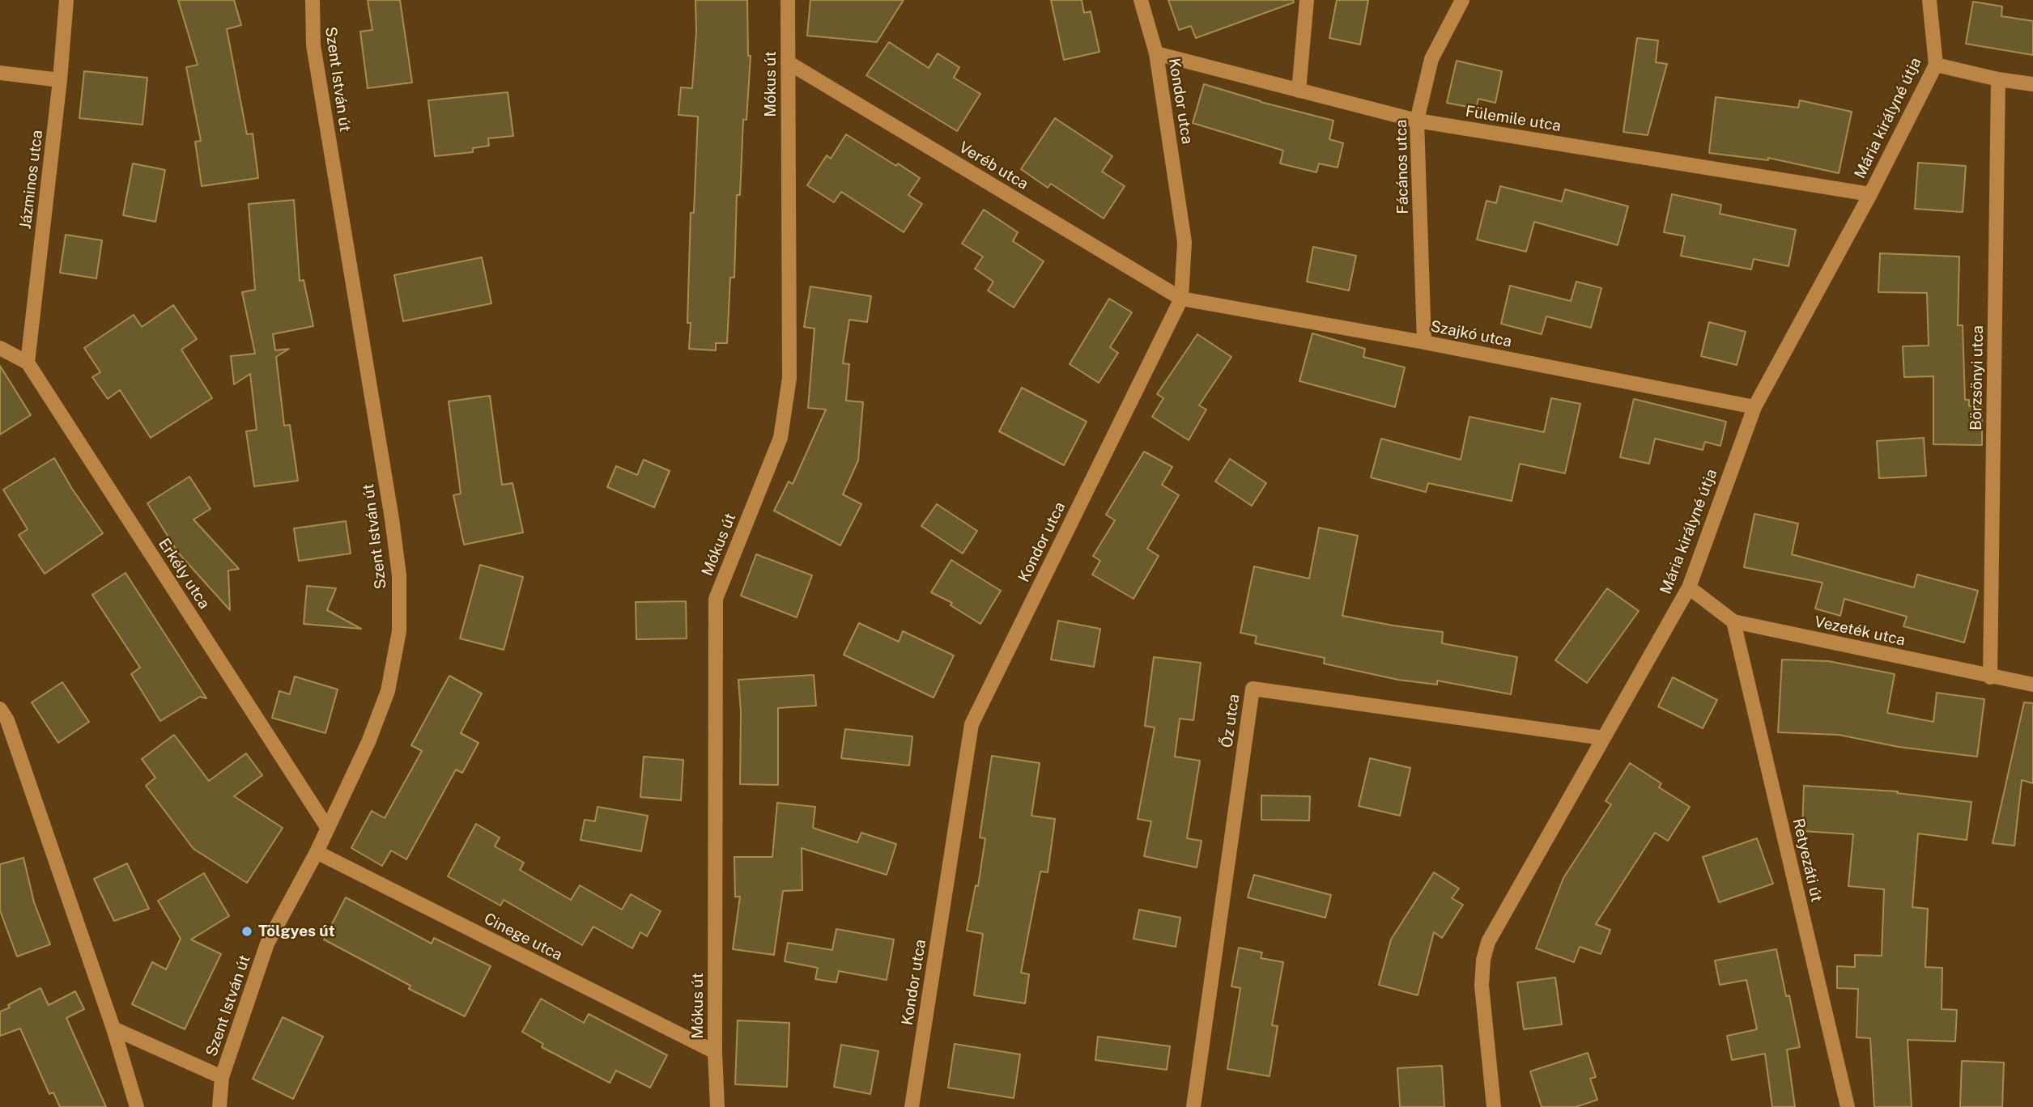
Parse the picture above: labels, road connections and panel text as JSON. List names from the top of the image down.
{
  "streets": {
    "street": [
      "Szent István út",
      "Mókus út",
      "Kondor utca",
      "Mária királyné útja",
      "Fülemile utca",
      "Veréb utca",
      "Fácános utca",
      "Jázminos utca",
      "Szajkó utca",
      "Börzsönyi utca",
      "Erkély utca",
      "Vezeték utca",
      "Őz utca",
      "Retyezáti út",
      "Cinege utca"
    ]
  },
  "crossings": [
    ["Szent István út", "Erkély utca"],
    ["Szent István út", "Cinege utca"],
    ["Mókus út", "Veréb utca"],
    ["Mókus út", "Cinege utca"],
    ["Kondor utca", "Fülemile utca"],
    ["Kondor utca", "Veréb utca"],
    ["Kondor utca", "Szajkó utca"],
    ["Mária királyné útja", "Fülemile utca"],
    ["Mária királyné útja", "Szajkó utca"],
    ["Mária királyné útja", "Vezeték utca"],
    ["Mária királyné útja", "Őz utca"],
    ["Fülemile utca", "Fácános utca"],
    ["Veréb utca", "Szajkó utca"],
    ["Fácános utca", "Szajkó utca"],
    ["Jázminos utca", "Erkély utca"],
    ["Börzsönyi utca", "Vezeték utca"],
    ["Vezeték utca", "Retyezáti út"]
  ],
  "places": ["Tölgyes út"]
}
